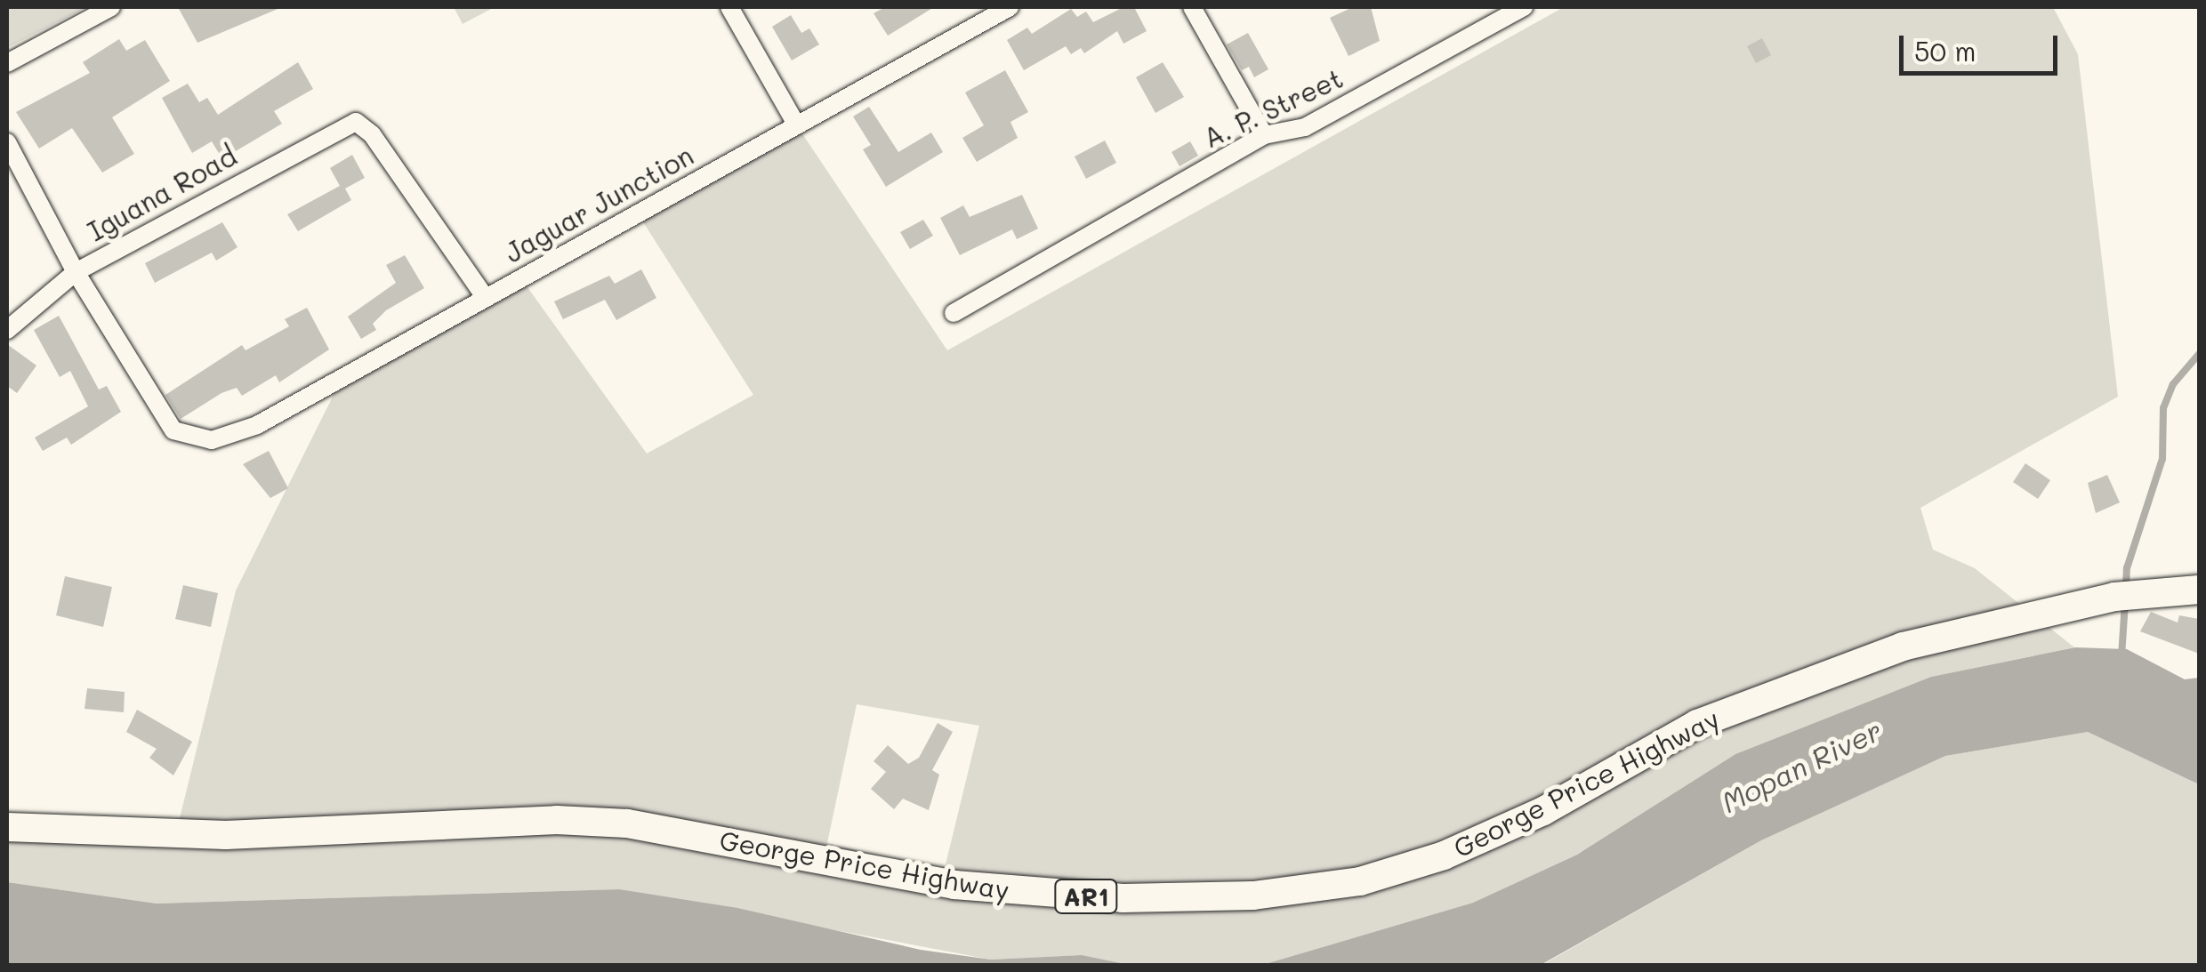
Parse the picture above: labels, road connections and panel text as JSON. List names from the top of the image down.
{
  "streets": {
    "highway": ["George Price Highway", "AR1"],
    "street": ["A. P. Street", "Iguana Road", "Jaguar Junction"]
  },
  "crossings": [
    ["Iguana Road", "Jaguar Junction"]
  ],
  "water": ["Mopan River"],
  "scale_bar": "50 m"
}
